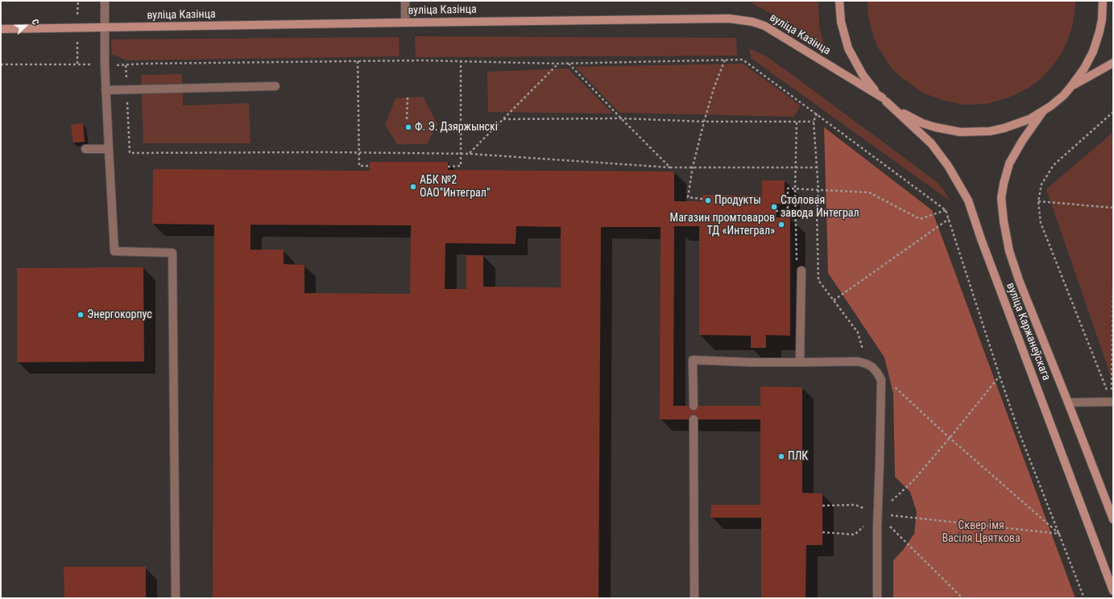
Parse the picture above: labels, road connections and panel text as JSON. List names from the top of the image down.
{
  "streets": {
    "main road": ["вуліца Казінца", "вуліца Каржанеўскага"]
  },
  "crossings": [
    ["вуліца Казінца", "вуліца Каржанеўскага"]
  ],
  "parks": ["Сквер імя Васіля Цвяткова"],
  "places": [
    "Ф. Э. Дзяржынскі",
    "АБК №2 ОАО\"Интеграл\"",
    "Продукты",
    "Столовая завода Интеграл",
    "Магазин промтоваров ТД «Интеграл»",
    "Энергокорпус",
    "ПЛК"
  ],
  "north": "right"
}
